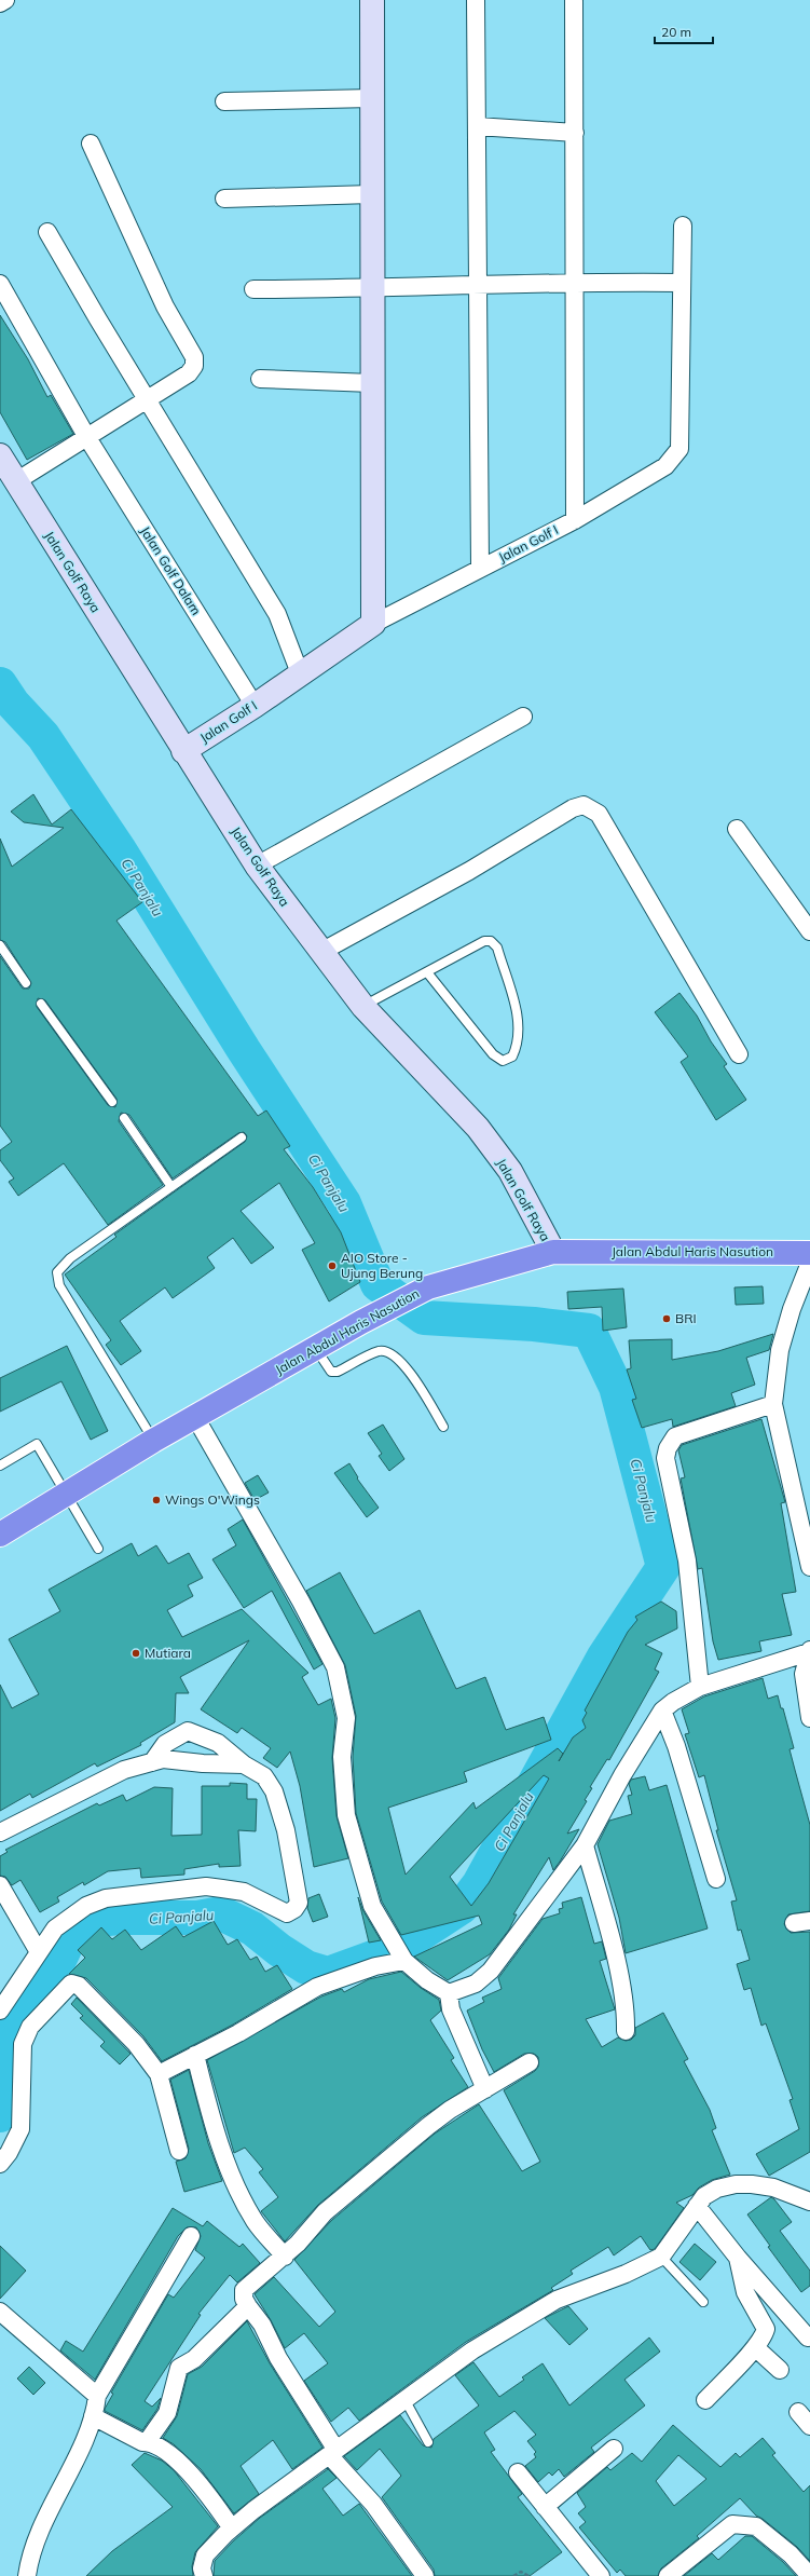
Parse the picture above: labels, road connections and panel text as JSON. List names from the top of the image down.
{
  "streets": {
    "highway": ["Jalan Abdul Haris Nasution"],
    "street": ["Jalan Golf I", "Jalan Golf Dalam", "Jalan Golf Raya"]
  },
  "crossings": [
    ["Jalan Golf I", "Jalan Golf Dalam"],
    ["Jalan Golf I", "Jalan Golf Raya"],
    ["Jalan Golf Raya", "Jalan Abdul Haris Nasution"]
  ],
  "water": ["Ci Panjalu"],
  "places": [
    "AIO Store - Ujung Berung",
    "BRI",
    "Wings O'Wings",
    "Mutiara"
  ],
  "scale_bar": "20 m"
}
